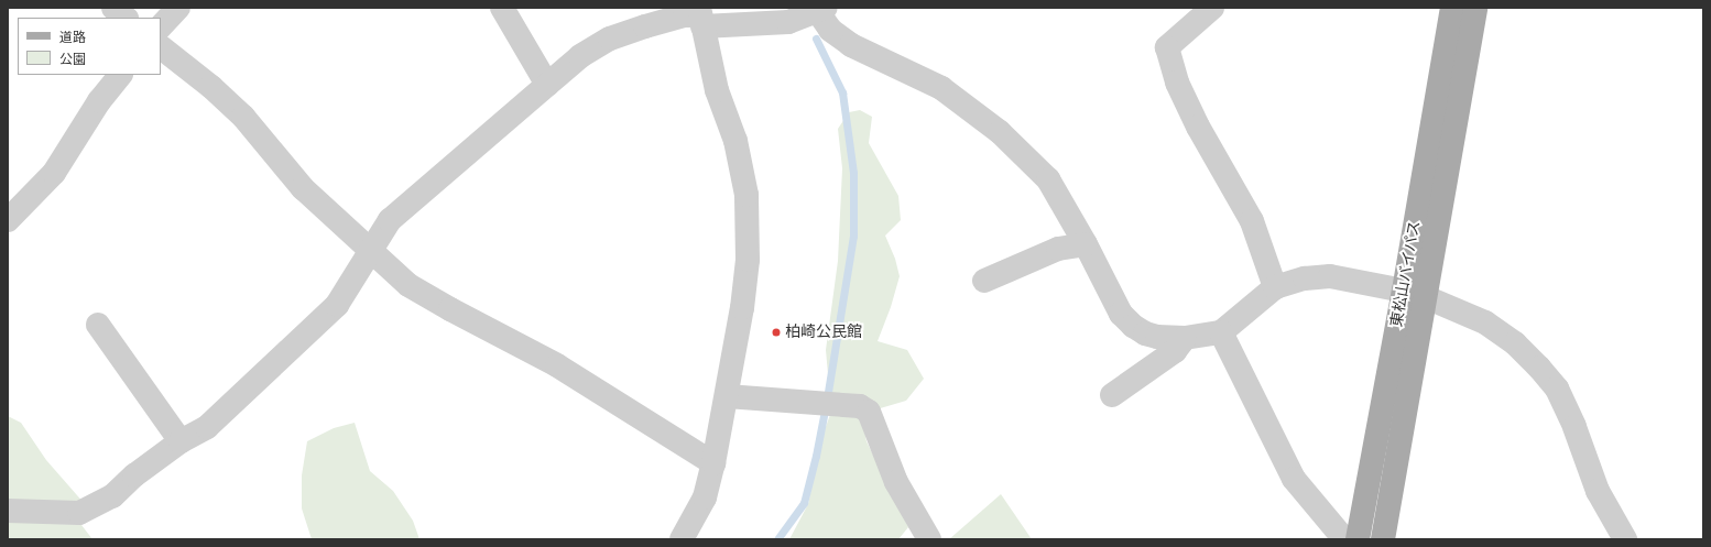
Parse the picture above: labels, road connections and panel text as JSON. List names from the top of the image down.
{
  "streets": {
    "main road": ["東松山バイパス"]
  },
  "places": ["柏崎公民館"],
  "legend": ["道路", "公園"]
}
